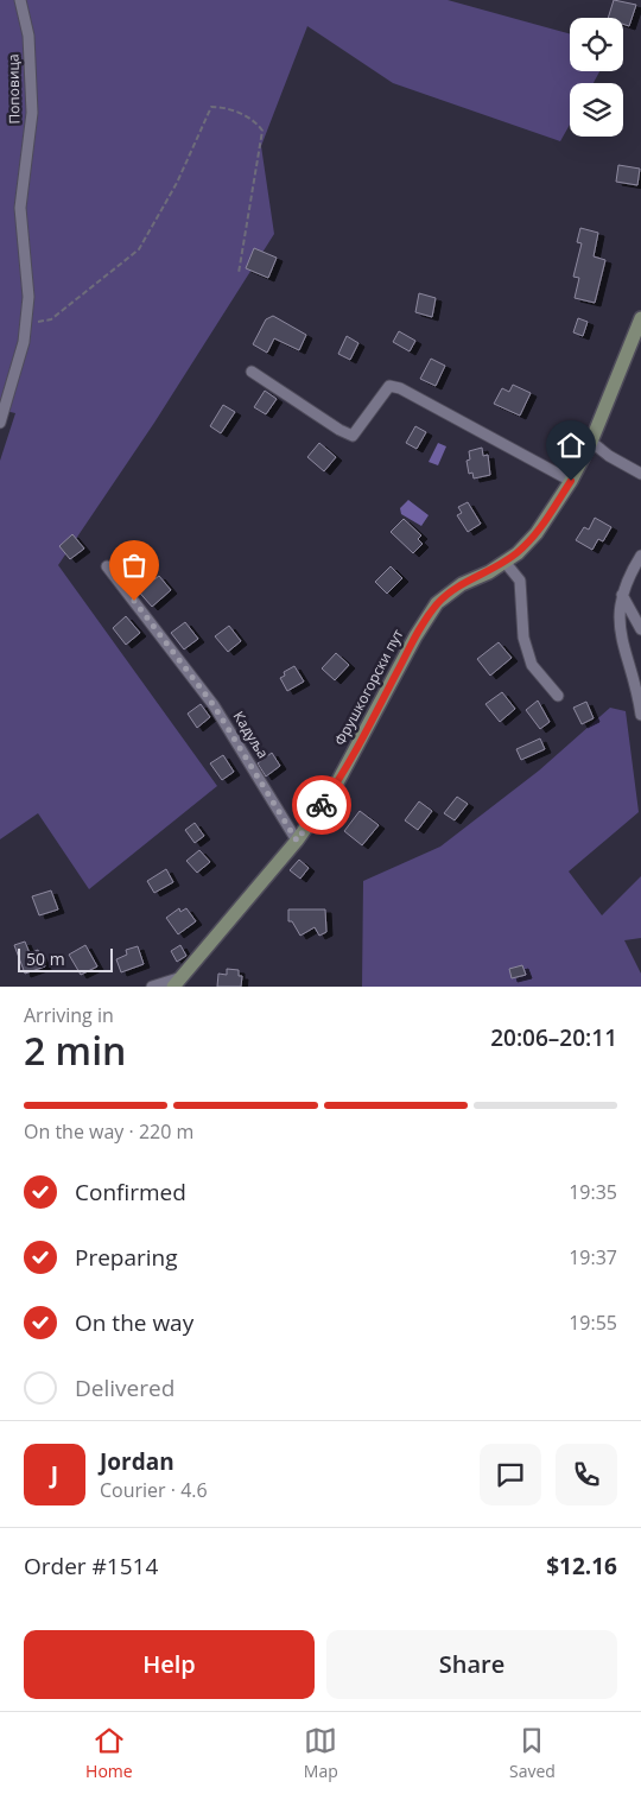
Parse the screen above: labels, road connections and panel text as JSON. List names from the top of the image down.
{
  "streets": {
    "street": ["Поповица", "Фрушкогорски пут", "Кадуља"]
  },
  "crossings": [
    ["Фрушкогорски пут", "Кадуља"]
  ],
  "scale_bar": "50 m",
  "page": {
    "scale": "50 m",
    "heading": ["2 min", "Arriving in", "20:06–20:11"],
    "panel": [
      "Jordan",
      "Courier · 4.6",
      "Order #1514",
      "$12.16"
    ],
    "bar": "On the way · 220 m",
    "list": [
      ["Confirmed", "19:35"],
      ["Preparing", "19:37"],
      ["On the way", "19:55"],
      "Delivered"
    ],
    "round": "J",
    "buttons": ["Help", "Share"],
    "tabs": ["Home", "Map", "Saved"]
  }
}
